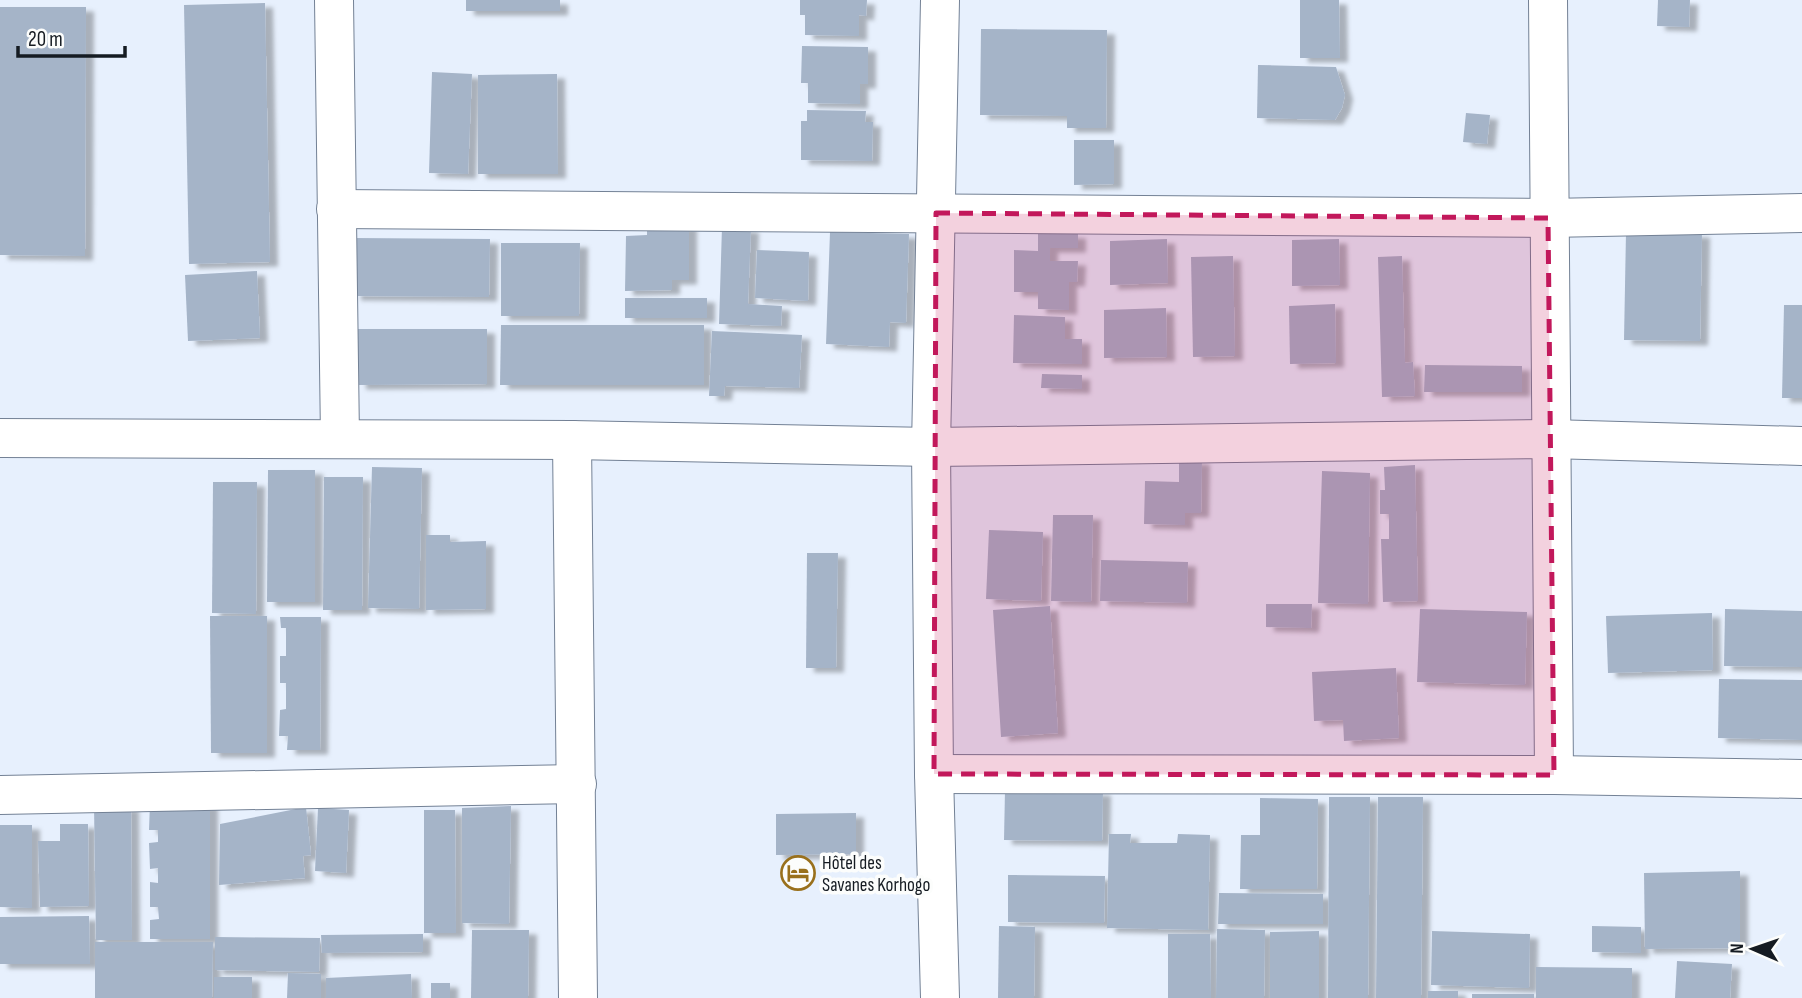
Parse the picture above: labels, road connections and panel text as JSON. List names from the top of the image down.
{
  "places": {
    "hotel": ["Hôtel des Savanes Korhogo"]
  },
  "scale_bar": "20 m",
  "north": "left"
}
